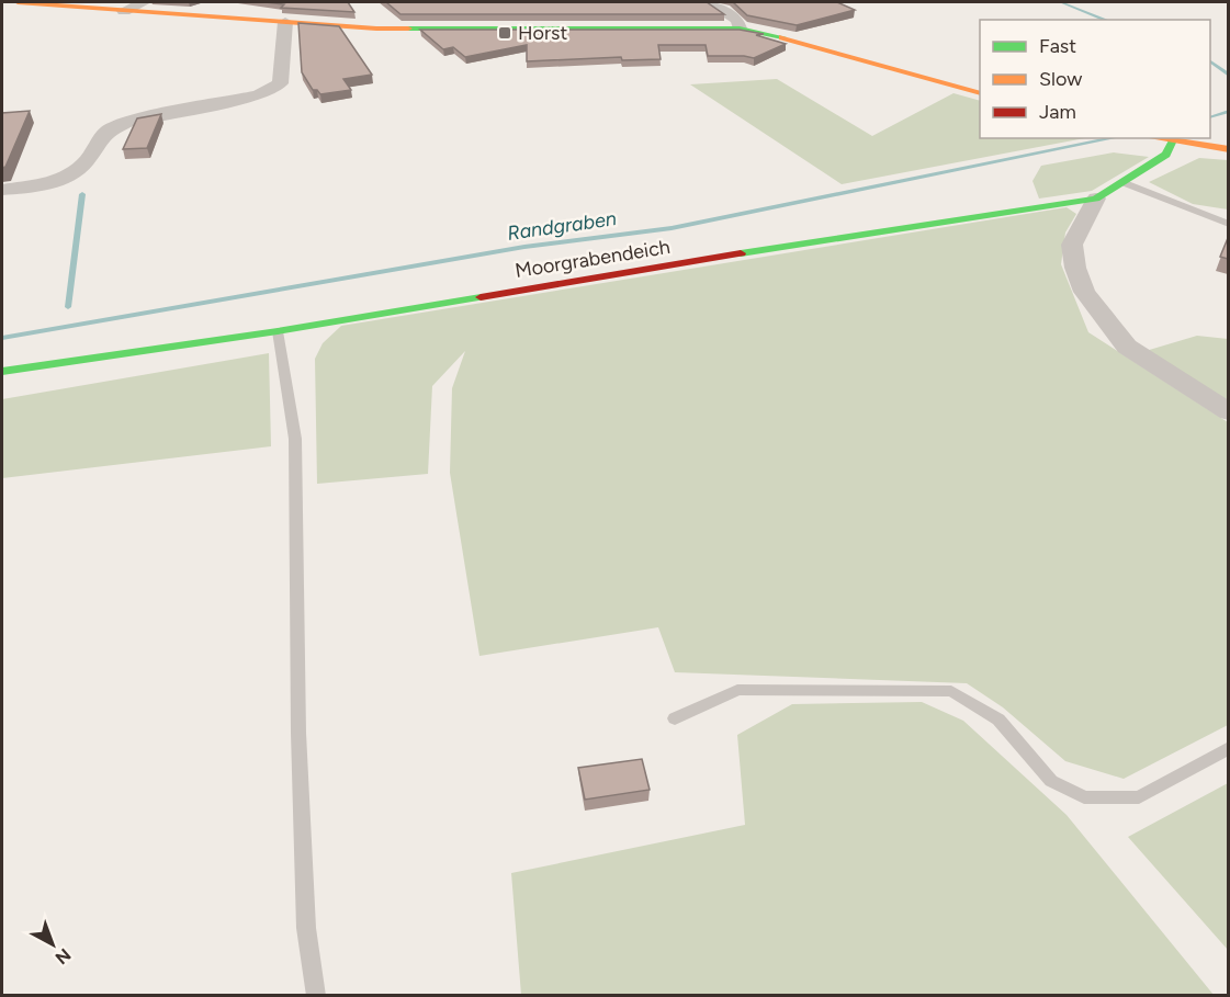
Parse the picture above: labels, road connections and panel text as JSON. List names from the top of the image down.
{
  "streets": {
    "street": ["Moorgrabendeich"]
  },
  "water": ["Randgraben"],
  "places": {
    "transit": ["Horst"]
  },
  "legend": ["Fast", "Slow", "Jam"],
  "north": "bottom right"
}
